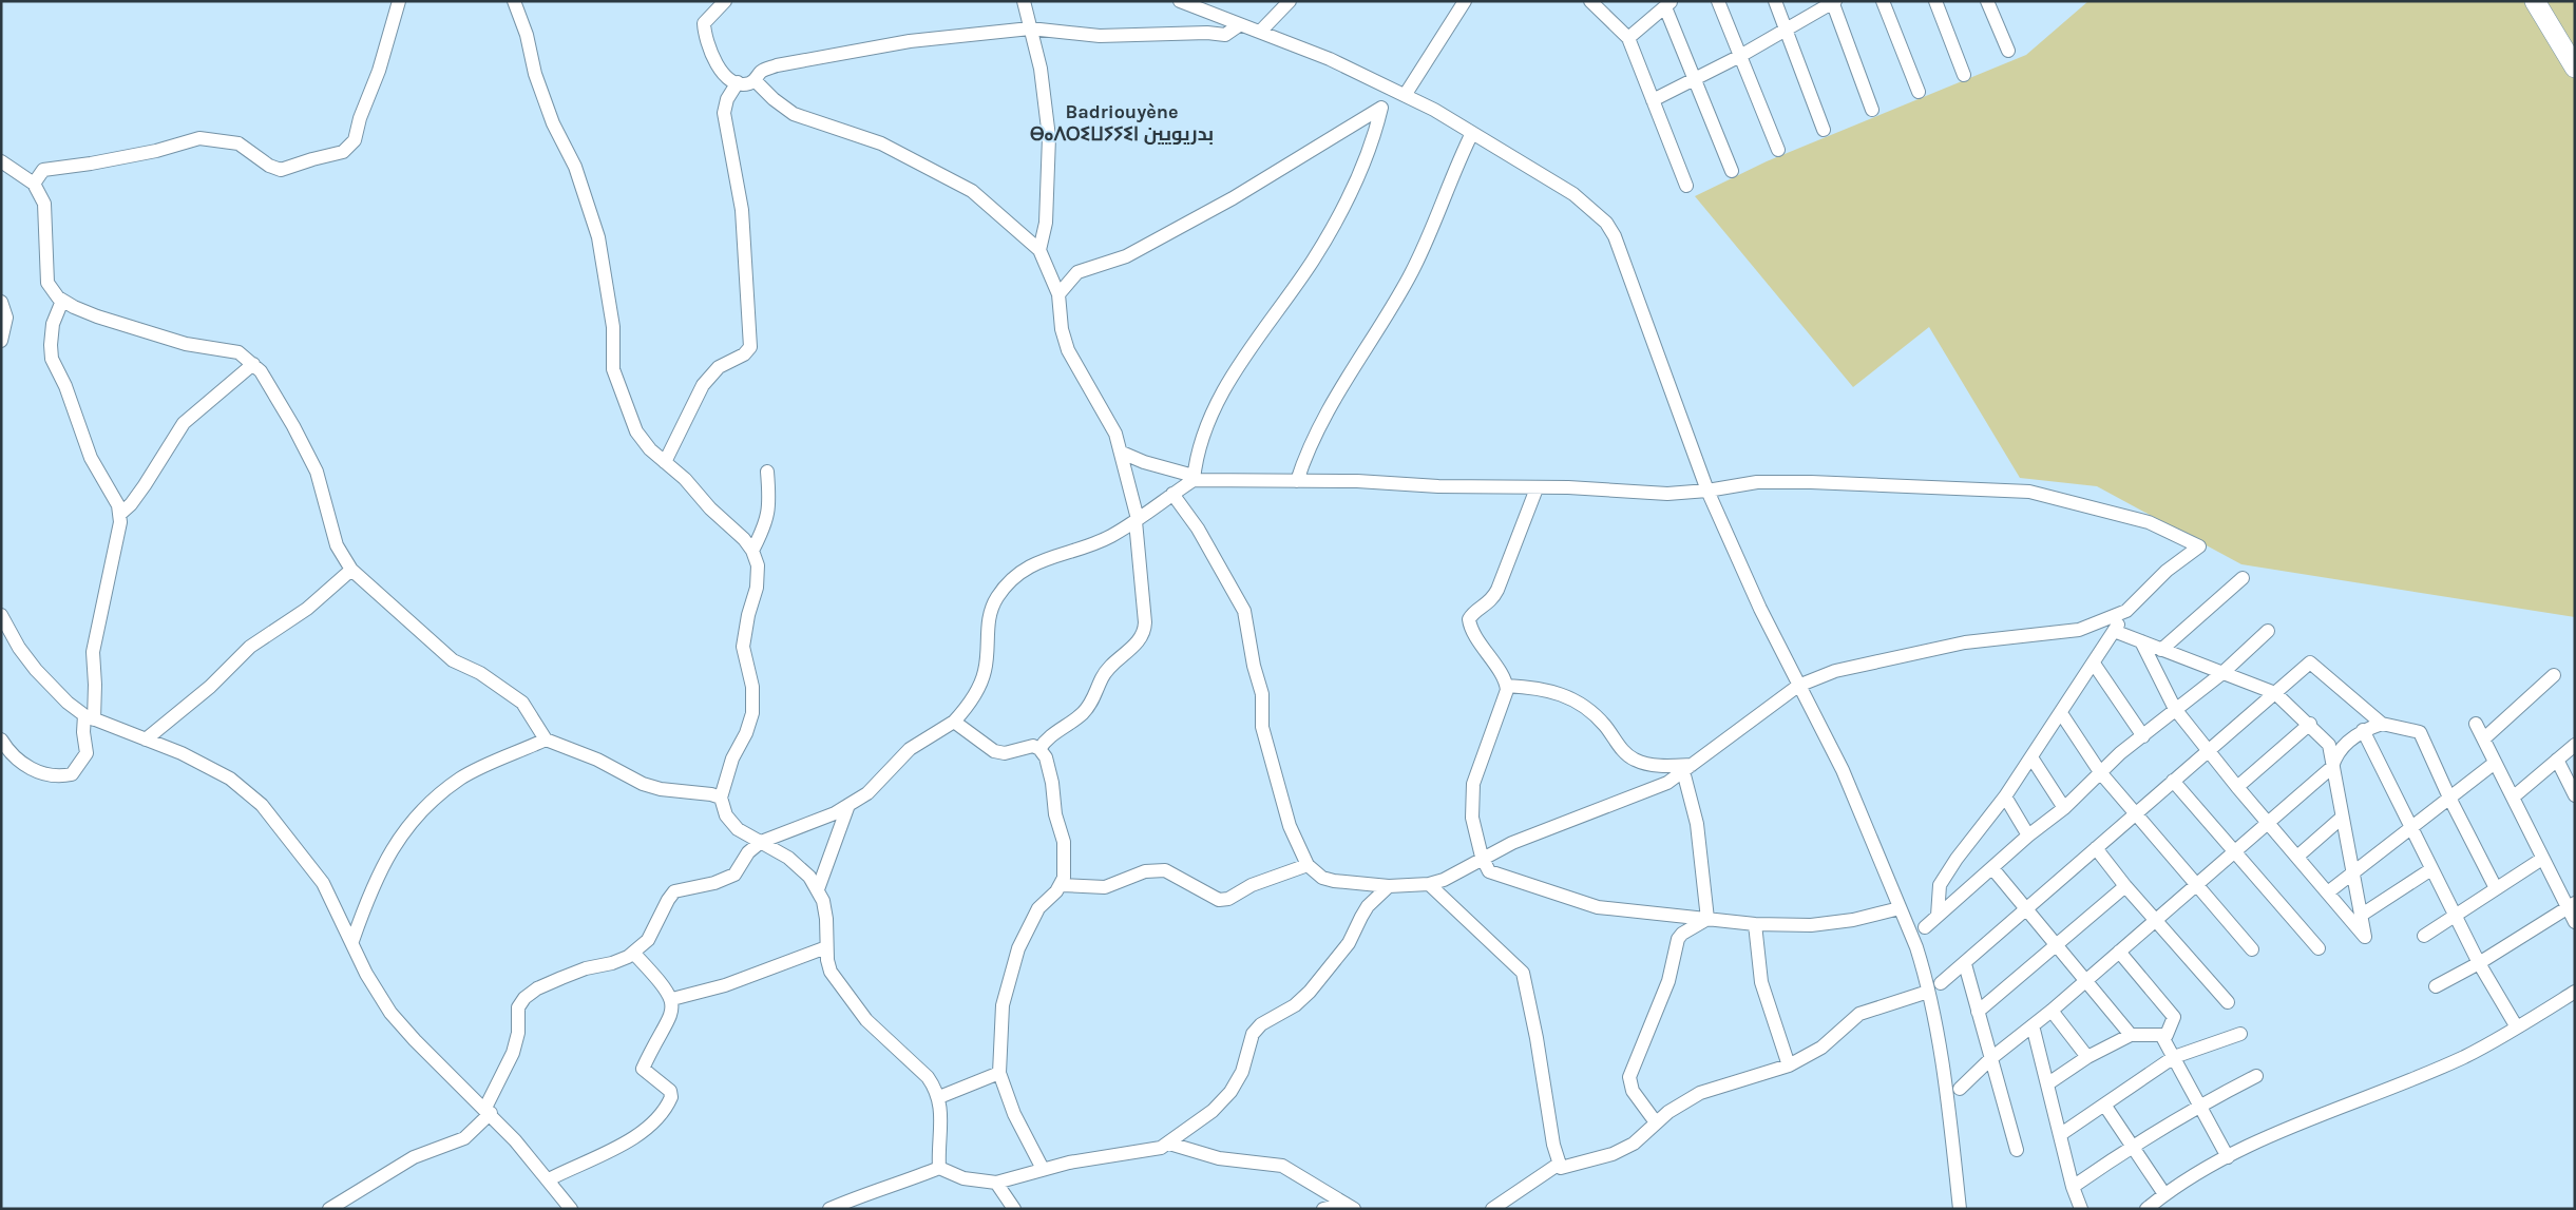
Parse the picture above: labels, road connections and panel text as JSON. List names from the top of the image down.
{
  "districts": ["Badriouyène ⴱⴰⴷⵔⵉⵡⵢⵢⵉⵏ بدريويين"]
}
